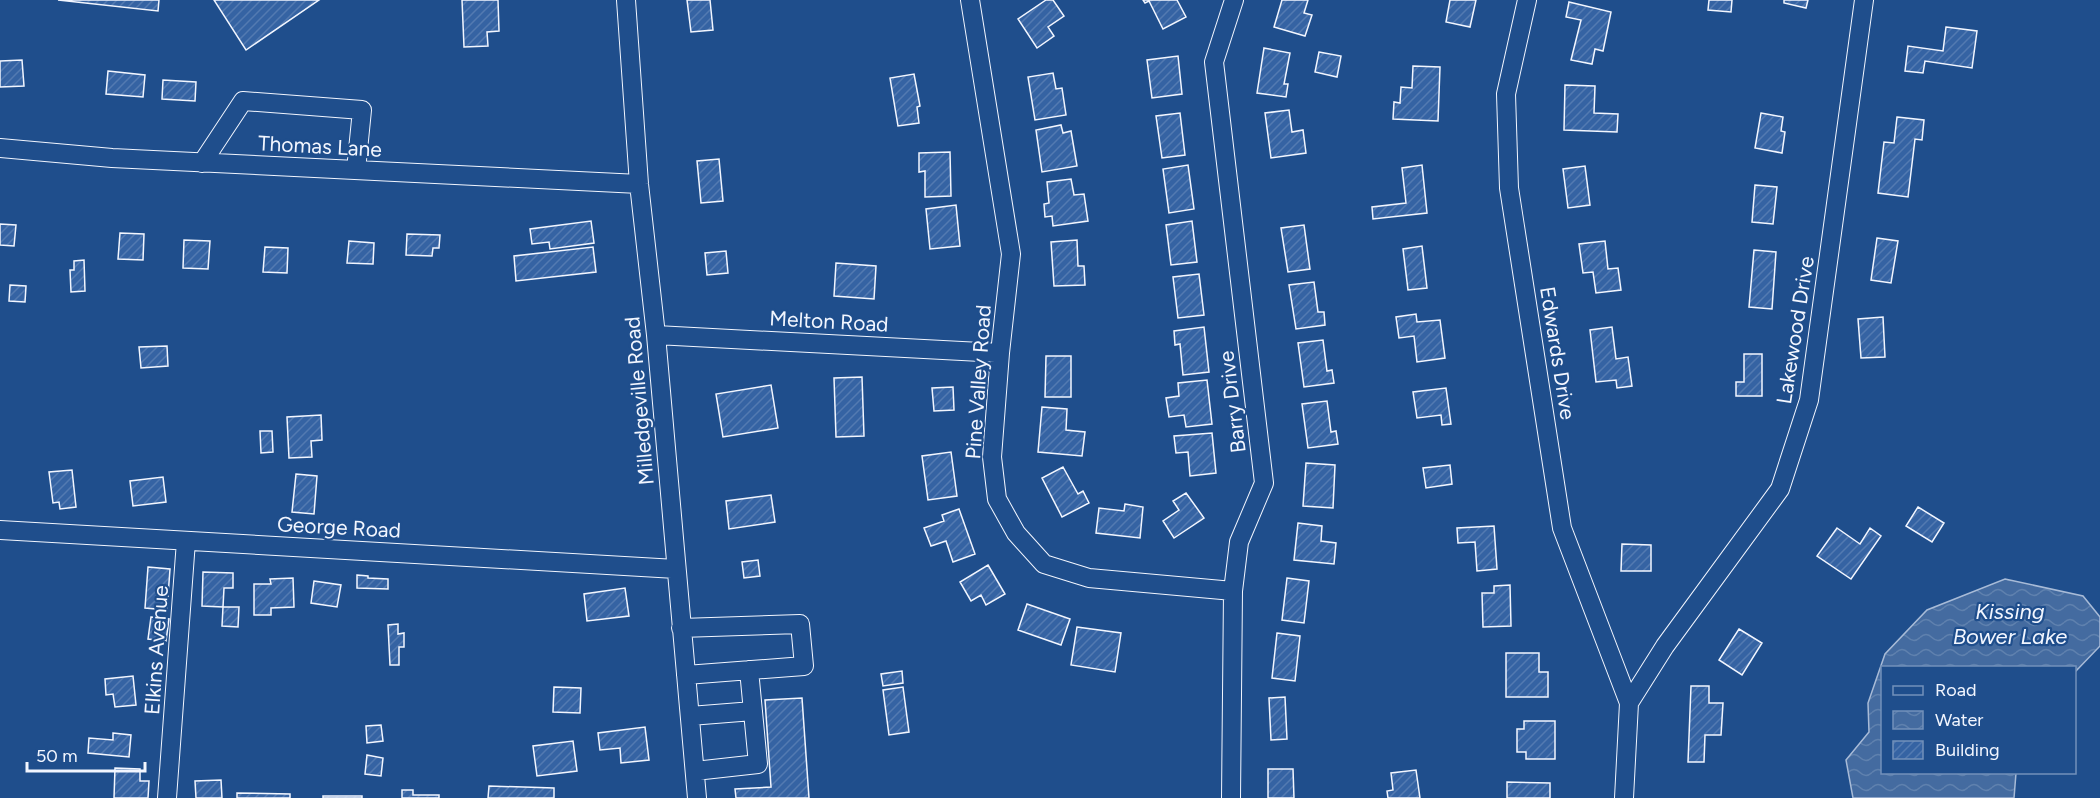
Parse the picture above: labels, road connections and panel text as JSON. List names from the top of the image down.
{
  "streets": {
    "street": [
      "Thomas Lane",
      "Melton Road",
      "Lakewood Drive",
      "Edwards Drive",
      "Pine Valley Road",
      "Milledgeville Road",
      "Barry Drive",
      "George Road",
      "Elkins Avenue"
    ]
  },
  "crossings": [
    ["Thomas Lane", "Milledgeville Road"],
    ["Melton Road", "Pine Valley Road"],
    ["Melton Road", "Milledgeville Road"],
    ["Lakewood Drive", "Edwards Drive"],
    ["Pine Valley Road", "Barry Drive"],
    ["Milledgeville Road", "George Road"],
    ["George Road", "Elkins Avenue"]
  ],
  "water": ["Kissing Bower Lake"],
  "legend": ["Road", "Water", "Building"],
  "scale_bar": "50 m"
}
